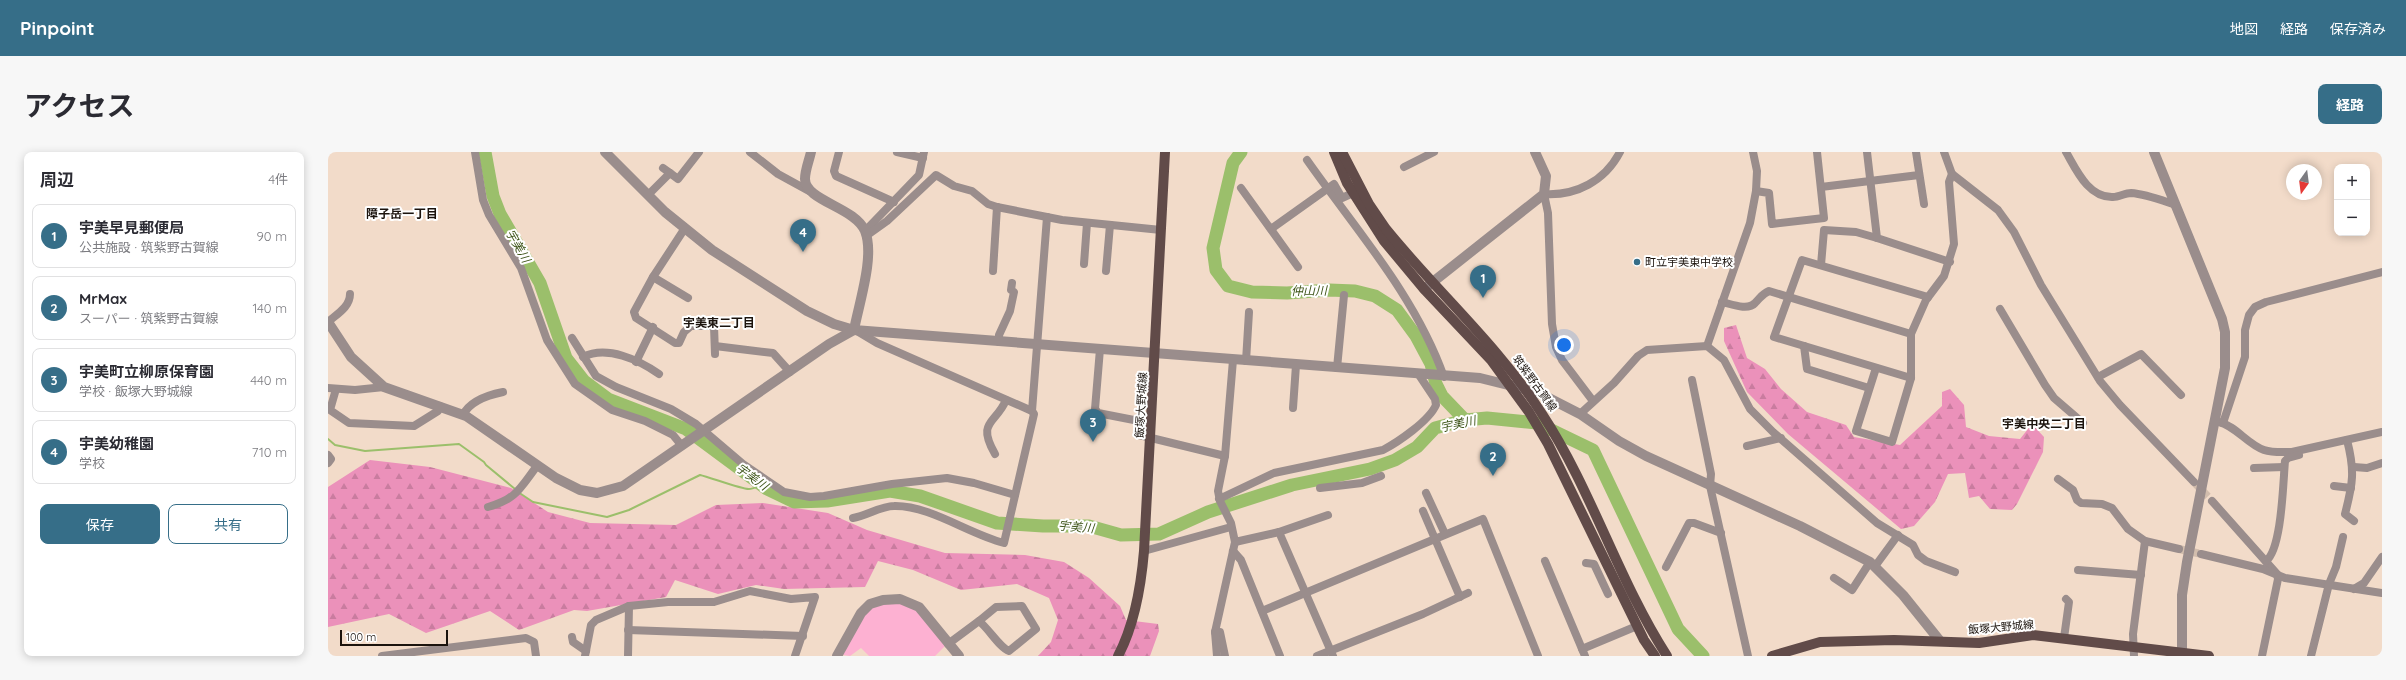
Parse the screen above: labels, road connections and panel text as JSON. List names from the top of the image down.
{
  "streets": {
    "main road": ["筑紫野古賀線", "飯塚大野城線"]
  },
  "districts": ["障子岳一丁目", "宇美東二丁目", "宇美中央二丁目"],
  "water": ["宇美川", "仲山川"],
  "places": ["町立宇美東中学校"],
  "scale_bar": "100 m",
  "north": "bottom",
  "page": {
    "header": "Pinpoint",
    "nav": ["地図", "経路", "保存済み"],
    "title": "アクセス",
    "buttons": [
      "経路",
      ["保存", "共有"]
    ],
    "heading": ["周辺", "4件"],
    "map_buttons": ["+", "−"],
    "list": [
      {
        "mark": "1",
        "name": "宇美早見郵便局",
        "note": "公共施設 · 筑紫野古賀線",
        "value": "90 m"
      },
      {
        "mark": "2",
        "name": "MrMax",
        "note": "スーパー · 筑紫野古賀線",
        "value": "140 m"
      },
      {
        "mark": "3",
        "name": "宇美町立柳原保育園",
        "note": "学校 · 飯塚大野城線",
        "value": "440 m"
      },
      {
        "mark": "4",
        "name": "宇美幼稚園",
        "note": "学校",
        "value": "710 m"
      }
    ],
    "pins": [
      "4",
      "1",
      "3",
      "2"
    ],
    "scale": "100 m"
  }
}
